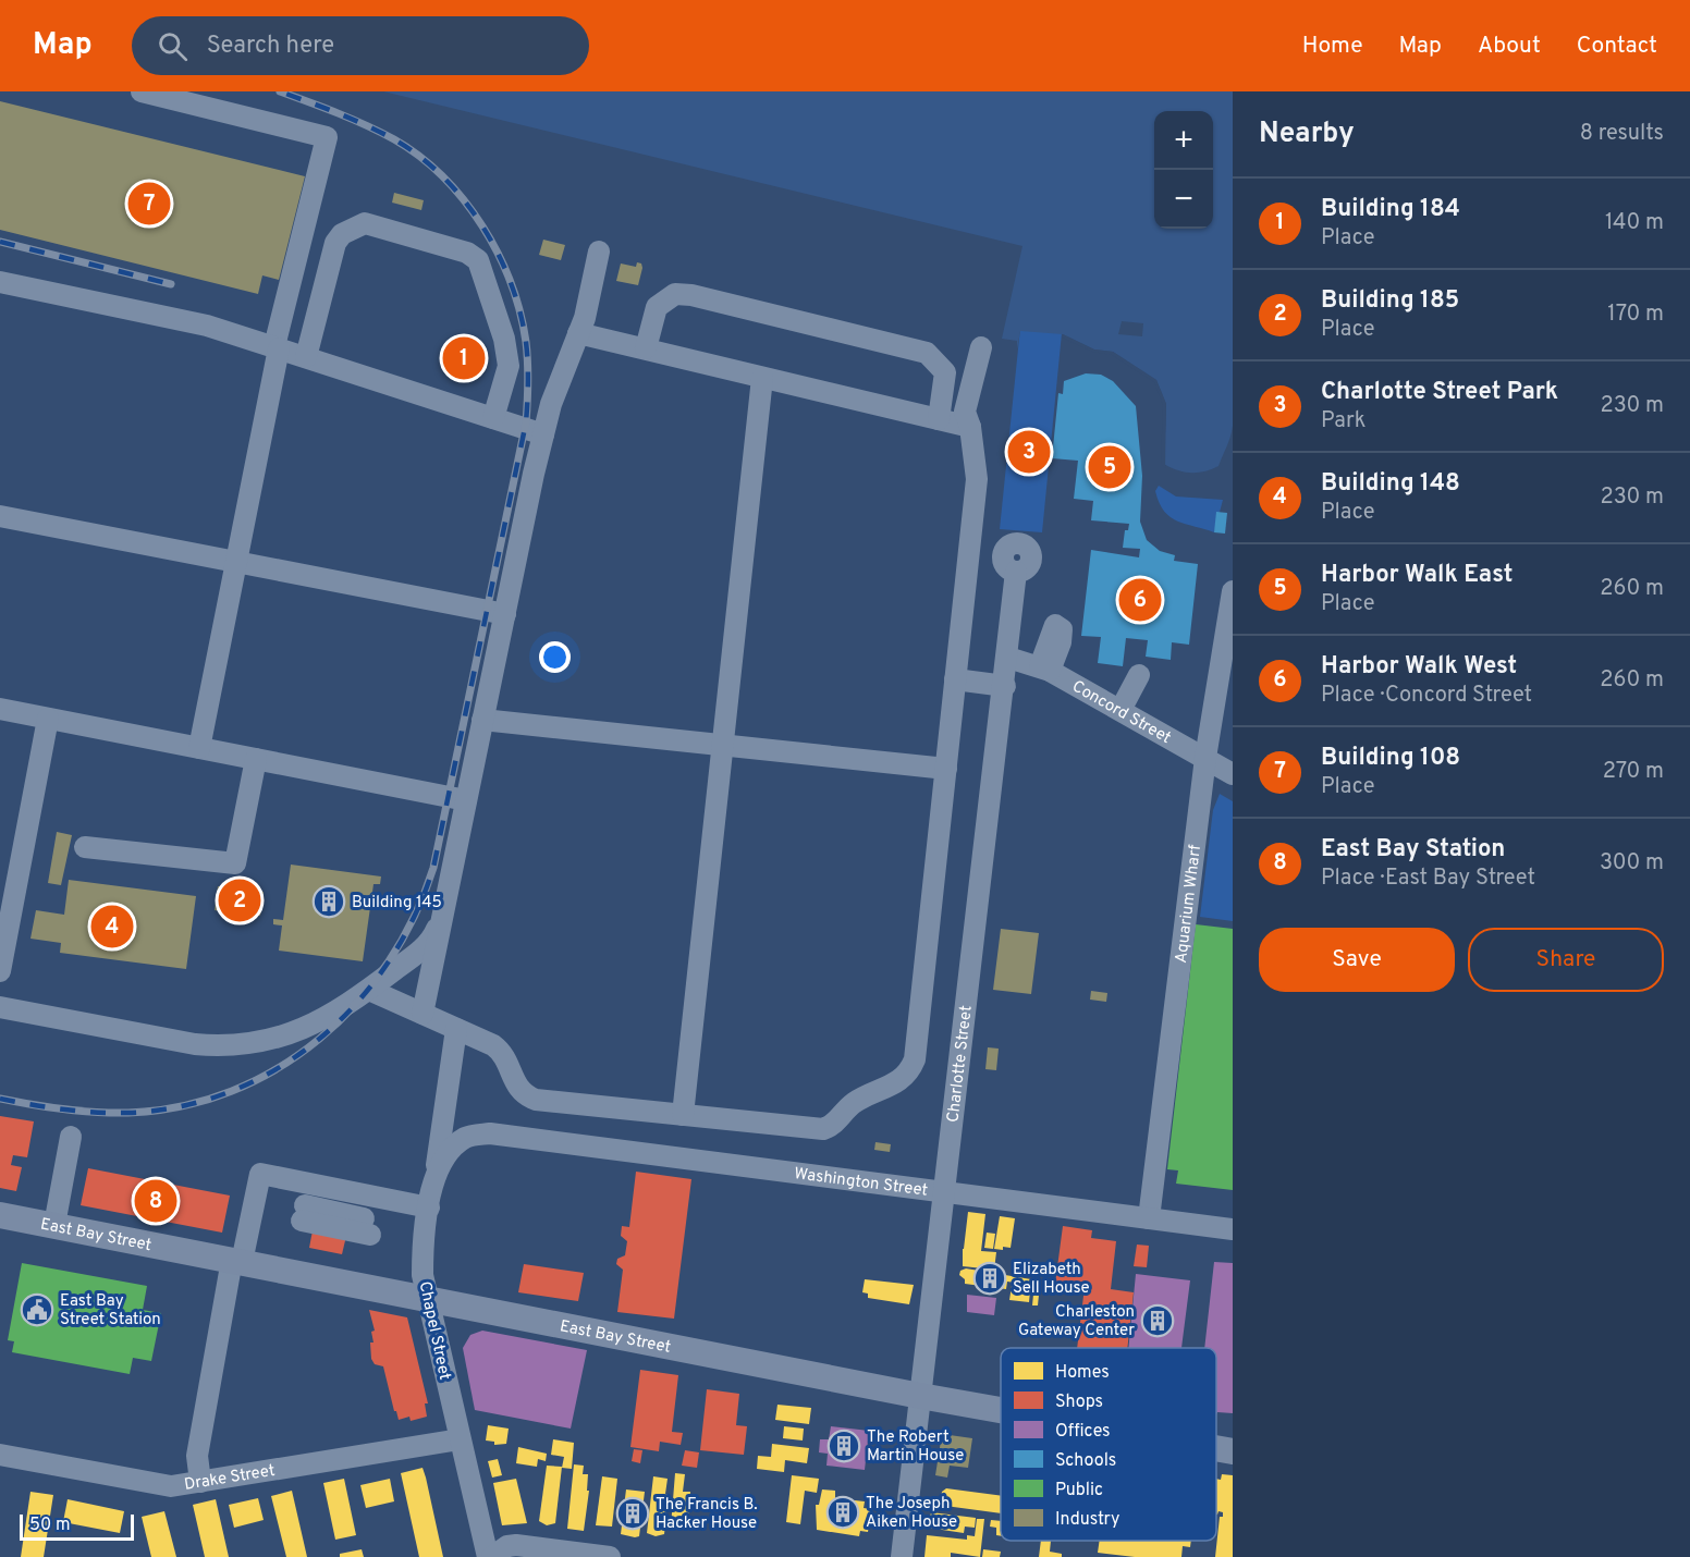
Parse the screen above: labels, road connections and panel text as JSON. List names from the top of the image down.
{
  "streets": {
    "main road": ["East Bay Street"],
    "street": [
      "Concord Street",
      "Aquarium Wharf",
      "Charlotte Street",
      "Washington Street",
      "Chapel Street",
      "Drake Street"
    ]
  },
  "crossings": [
    ["Concord Street", "Aquarium Wharf"],
    ["Concord Street", "Charlotte Street"],
    ["Aquarium Wharf", "Washington Street"],
    ["Charlotte Street", "Washington Street"],
    ["Charlotte Street", "East Bay Street"],
    ["Washington Street", "Chapel Street"],
    ["East Bay Street", "Chapel Street"],
    ["Chapel Street", "Drake Street"]
  ],
  "places": {
    "building": [
      "Building 145",
      "Elizabeth Sell House",
      "Charleston Gateway Center",
      "The Robert Martin House",
      "The Joseph Aiken House",
      "The Francis B. Hacker House"
    ],
    "public building": ["East Bay Street Station"]
  },
  "legend": [
    "Homes",
    "Shops",
    "Offices",
    "Schools",
    "Public",
    "Industry"
  ],
  "scale_bar": "50 m",
  "page": {
    "header": "Map",
    "search": "Search here",
    "nav": [
      "Home",
      "Map",
      "About",
      "Contact"
    ],
    "heading": ["Nearby", "8 results"],
    "map_buttons": ["+", "−"],
    "list": [
      {
        "mark": "1",
        "name": "Building 184",
        "note": "Place",
        "value": "140 m"
      },
      {
        "mark": "2",
        "name": "Building 185",
        "note": "Place",
        "value": "170 m"
      },
      {
        "mark": "3",
        "name": "Charlotte Street Park",
        "note": "Park",
        "value": "230 m"
      },
      {
        "mark": "4",
        "name": "Building 148",
        "note": "Place",
        "value": "230 m"
      },
      {
        "mark": "5",
        "name": "Harbor Walk East",
        "note": "Place",
        "value": "260 m"
      },
      {
        "mark": "6",
        "name": "Harbor Walk West",
        "note": "Place · Concord Street",
        "value": "260 m"
      },
      {
        "mark": "7",
        "name": "Building 108",
        "note": "Place",
        "value": "270 m"
      },
      {
        "mark": "8",
        "name": "East Bay Station",
        "note": "Place · East Bay Street",
        "value": "300 m"
      }
    ],
    "pins": [
      "7",
      "1",
      "3",
      "5",
      "6",
      "2",
      "4",
      "8"
    ],
    "buttons": ["Save", "Share"],
    "scale": "50 m"
  }
}
